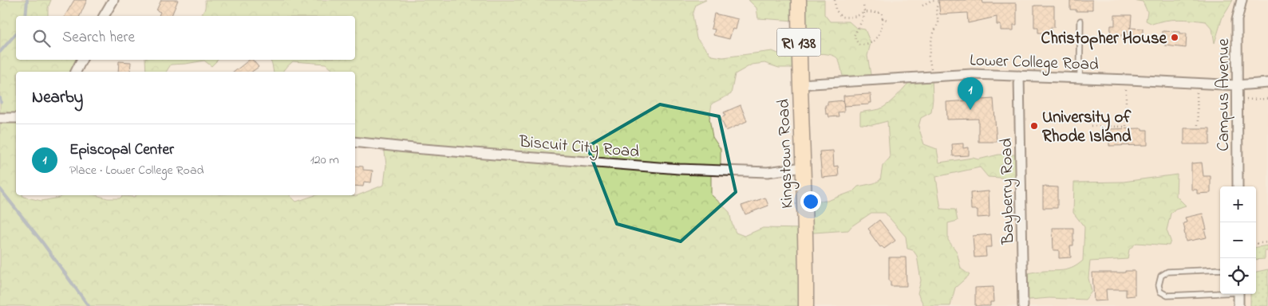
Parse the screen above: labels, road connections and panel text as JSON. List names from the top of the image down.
{
  "streets": {
    "main road": ["RI 138", "Kingstown Road"],
    "street": [
      "Lower College Road",
      "Campus Avenue",
      "Biscuit City Road",
      "Bayberry Road"
    ]
  },
  "crossings": [
    ["Lower College Road", "Campus Avenue"],
    ["Lower College Road", "Kingstown Road"],
    ["Lower College Road", "Bayberry Road"],
    ["Biscuit City Road", "Kingstown Road"]
  ],
  "places": ["Christopher House", "University of Rhode Island"],
  "page": {
    "search": "Search here",
    "heading": "Nearby",
    "pins": "1",
    "list": [
      {
        "mark": "1",
        "name": "Episcopal Center",
        "note": "Place · Lower College Road",
        "value": "120 m"
      }
    ],
    "map_buttons": ["+", "−"]
  }
}
